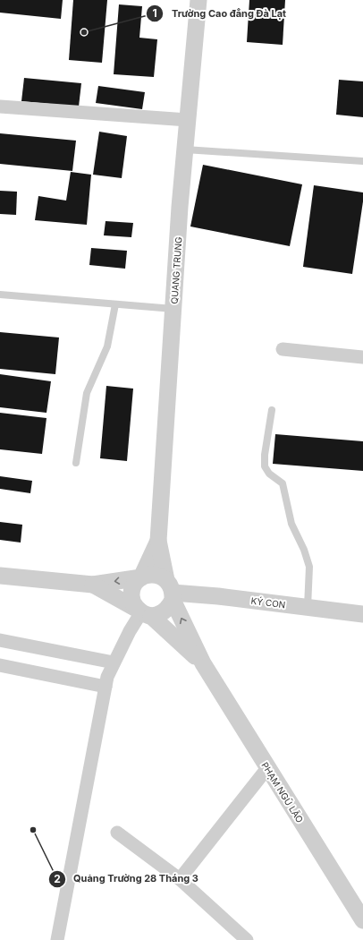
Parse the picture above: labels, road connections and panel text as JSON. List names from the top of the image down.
{
  "streets": {
    "street": ["QUANG TRUNG", "KÝ CON", "PHẠM NGŨ LÃO"]
  },
  "crossings": [
    ["QUANG TRUNG", "KÝ CON"],
    ["QUANG TRUNG", "PHẠM NGŨ LÃO"],
    ["KÝ CON", "PHẠM NGŨ LÃO"]
  ],
  "places": ["Trường Cao đẳng Đà Lạt", "Quảng Trường 28 Tháng 3"]
}
